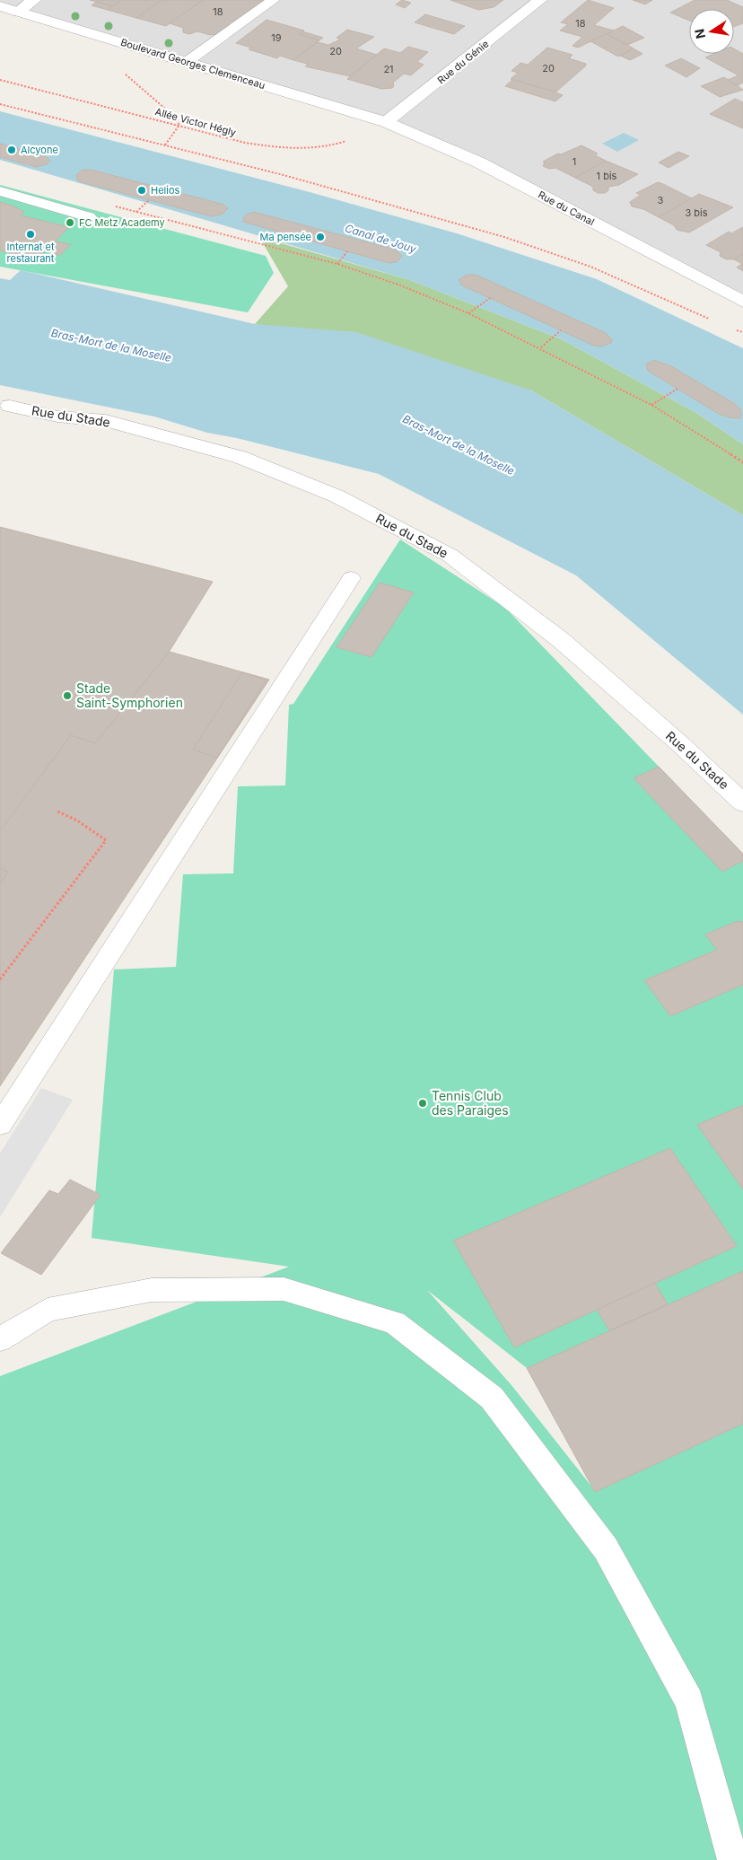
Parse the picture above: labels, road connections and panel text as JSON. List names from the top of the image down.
{
  "streets": {
    "street": [
      "Rue du Génie",
      "Boulevard Georges Clemenceau",
      "Rue du Canal",
      "Rue du Stade"
    ],
    "path": ["Allée Victor Hégly"]
  },
  "crossings": [
    ["Rue du Génie", "Boulevard Georges Clemenceau"],
    ["Rue du Génie", "Allée Victor Hégly"],
    ["Rue du Génie", "Rue du Canal"],
    ["Boulevard Georges Clemenceau", "Allée Victor Hégly"],
    ["Boulevard Georges Clemenceau", "Rue du Canal"],
    ["Allée Victor Hégly", "Rue du Canal"]
  ],
  "water": ["Canal de Jouy", "Bras-Mort de la Moselle"],
  "places": [
    "Alcyone",
    "Helios",
    "FC Metz Academy",
    "Internat et restaurant",
    "Ma pensée",
    "Stade Saint-Symphorien",
    "Tennis Club des Paraiges"
  ],
  "house_numbers": [
    "18",
    "18",
    "19",
    "20",
    "20",
    "21",
    "1",
    "1 bis",
    "3",
    "3 bis"
  ],
  "north": "left"
}
